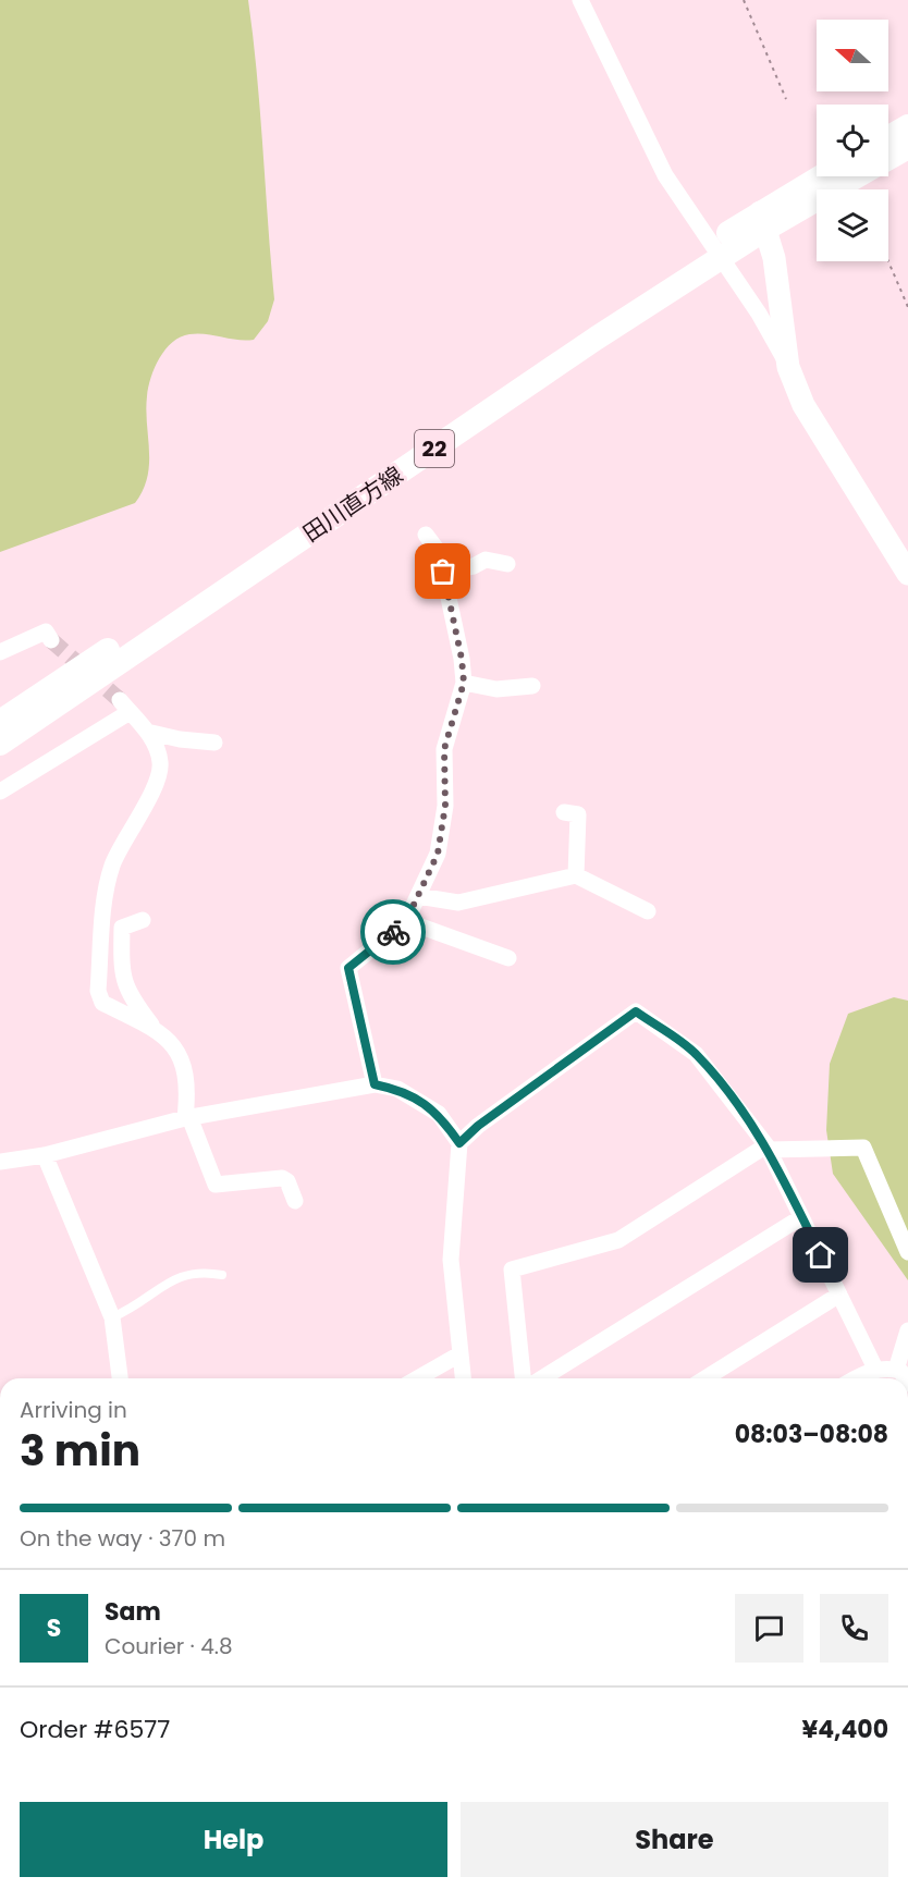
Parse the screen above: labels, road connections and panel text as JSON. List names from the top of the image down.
{
  "streets": {
    "main road": ["22", "田川直方線"]
  },
  "north": "left",
  "page": {
    "heading": ["3 min", "Arriving in", "08:03–08:08"],
    "panel": [
      "Sam",
      "Courier · 4.8",
      "Order #6577",
      "¥4,400"
    ],
    "bar": "On the way · 370 m",
    "round": "S",
    "buttons": ["Help", "Share"]
  }
}
